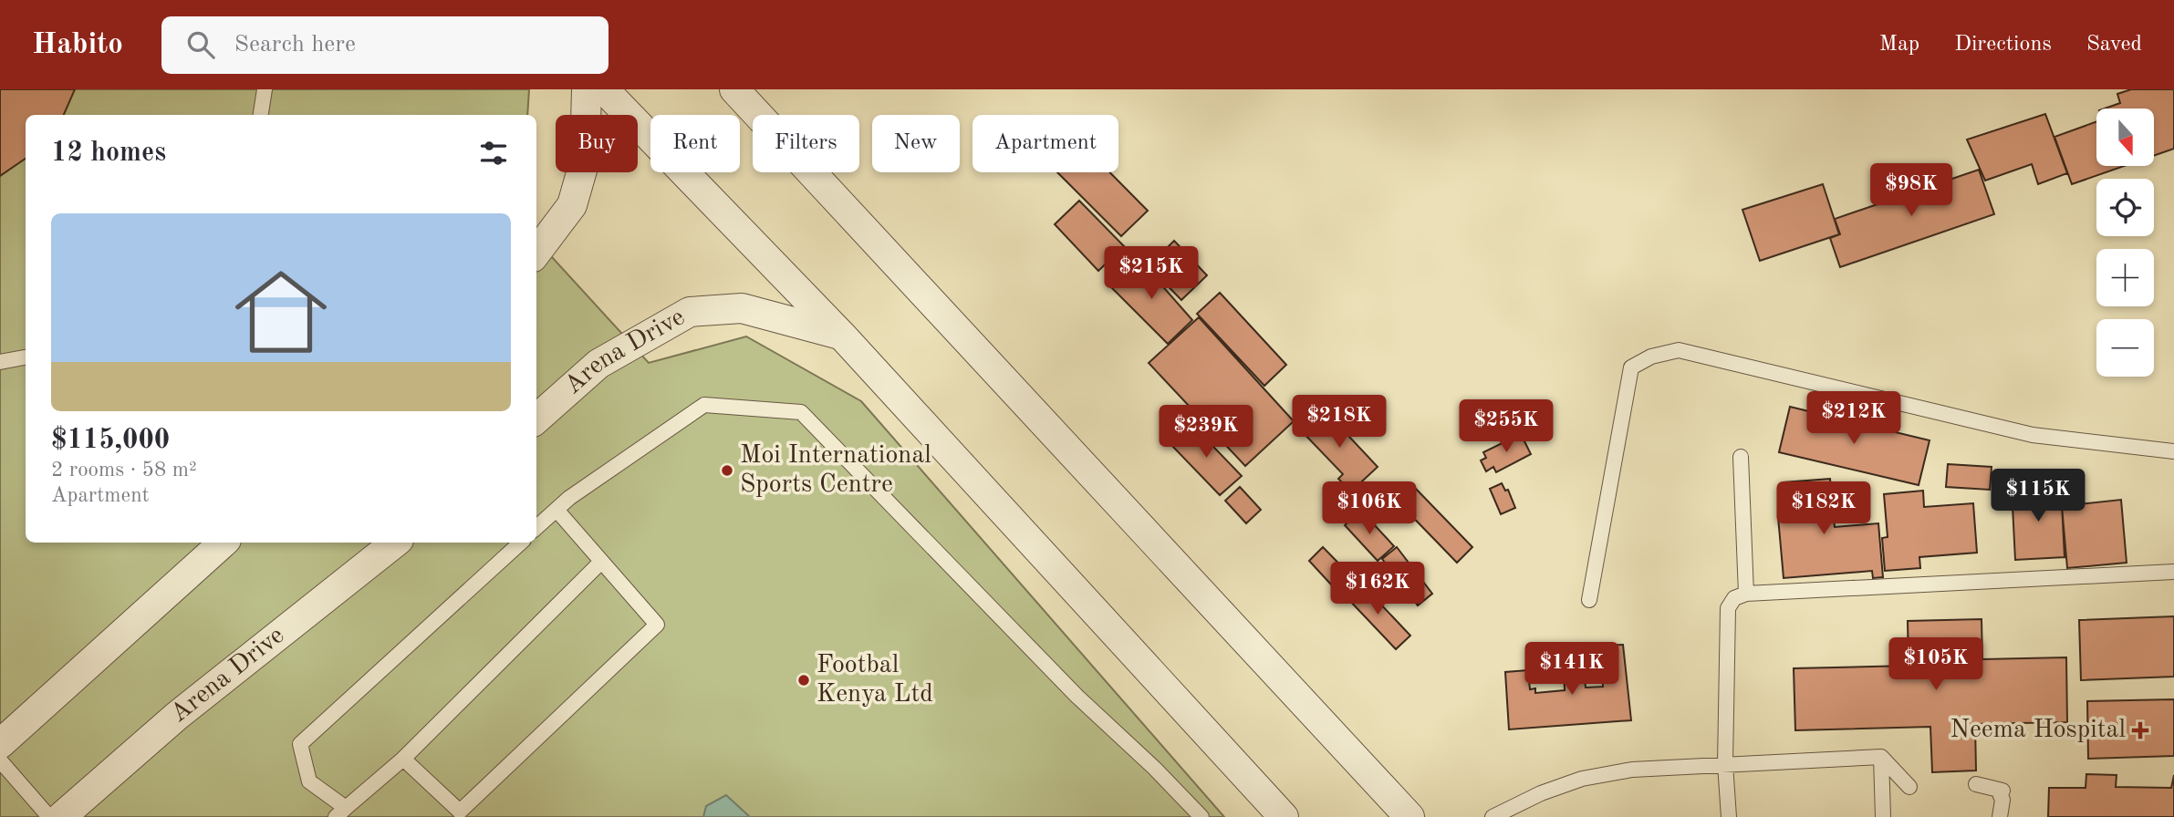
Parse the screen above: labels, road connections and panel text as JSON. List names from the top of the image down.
{
  "streets": {
    "street": ["Arena Drive"]
  },
  "places": {
    "other": ["Moi International Sports Centre", "Footbal Kenya Ltd"],
    "health": ["Neema Hospital"]
  },
  "north": "bottom",
  "page": {
    "header": "Habito",
    "search": "Search here",
    "nav": ["Map", "Directions", "Saved"],
    "map_buttons": ["+", "−"],
    "chip": [
      "Buy",
      "Rent",
      "Filters",
      "New",
      "Apartment"
    ],
    "heading": "12 homes",
    "price": [
      "$98K",
      "$215K",
      "$212K",
      "$218K",
      "$255K",
      "$239K",
      "$115K",
      "$106K",
      "$182K",
      "$162K",
      "$105K",
      "$141K"
    ],
    "list": [
      {
        "name": "$115,000",
        "note": "2 rooms · 58 m² · Apartment"
      }
    ]
  }
}
